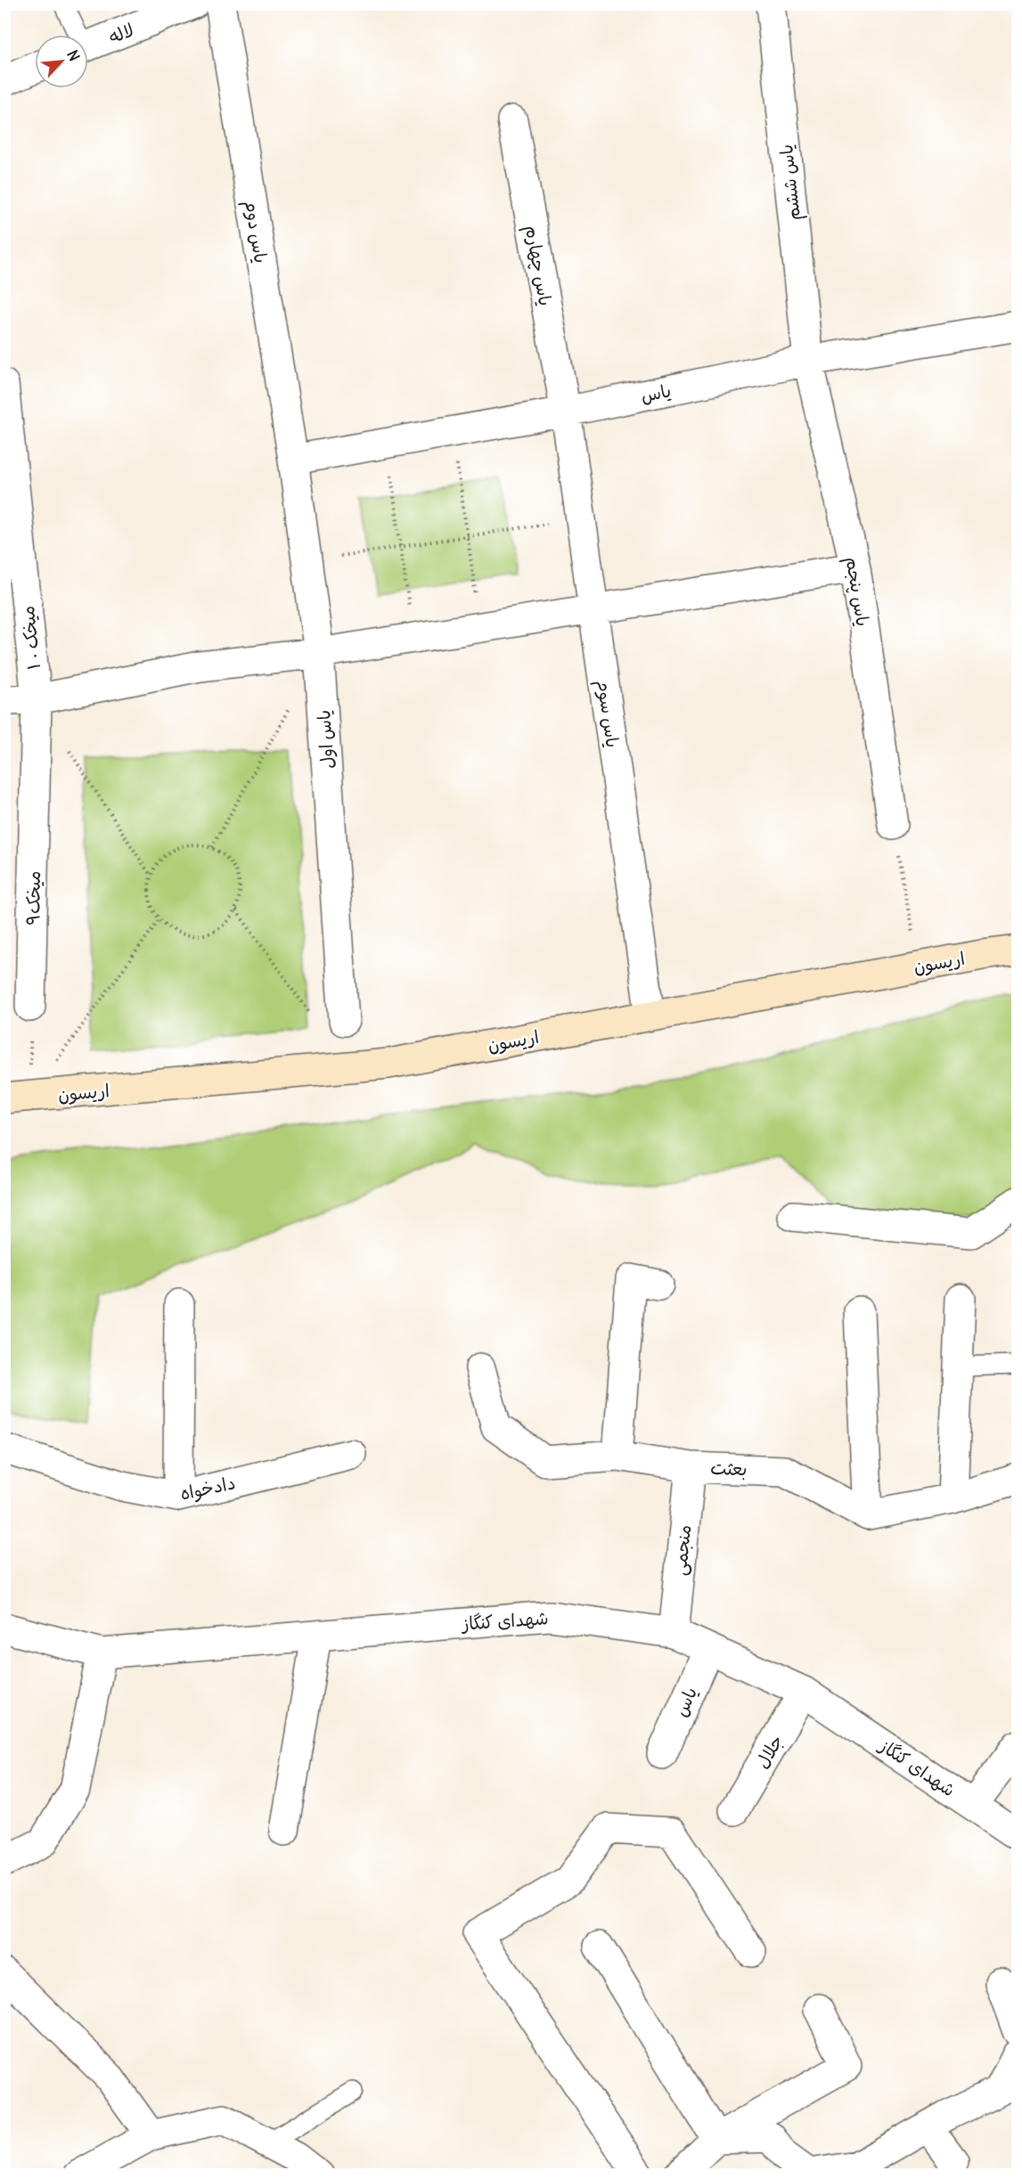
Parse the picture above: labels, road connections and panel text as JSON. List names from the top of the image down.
{
  "streets": {
    "main road": ["اریسون"],
    "street": [
      "لاله",
      "یاس ششم",
      "یاس دوم",
      "یاس چهارم",
      "یاس",
      "یاس پنجم",
      "میخک ۰ ۱",
      "یاس سوم",
      "یاس اول",
      "میخک۹",
      "بعثت",
      "دادخواه",
      "منجمی",
      "شهدای کنگاز",
      "جلال"
    ]
  },
  "crossings": [
    ["یاس ششم", "یاس"],
    ["یاس ششم", "یاس پنجم"],
    ["یاس دوم", "یاس"],
    ["یاس دوم", "یاس اول"],
    ["یاس چهارم", "یاس"],
    ["یاس چهارم", "یاس سوم"],
    ["یاس", "یاس پنجم"],
    ["یاس", "یاس سوم"],
    ["یاس", "یاس اول"],
    ["یاس", "شهدای کنگاز"],
    ["میخک ۰ ۱", "میخک۹"],
    ["یاس سوم", "اریسون"],
    ["بعثت", "منجمی"],
    ["منجمی", "شهدای کنگاز"],
    ["شهدای کنگاز", "جلال"]
  ],
  "north": "top right"
}
